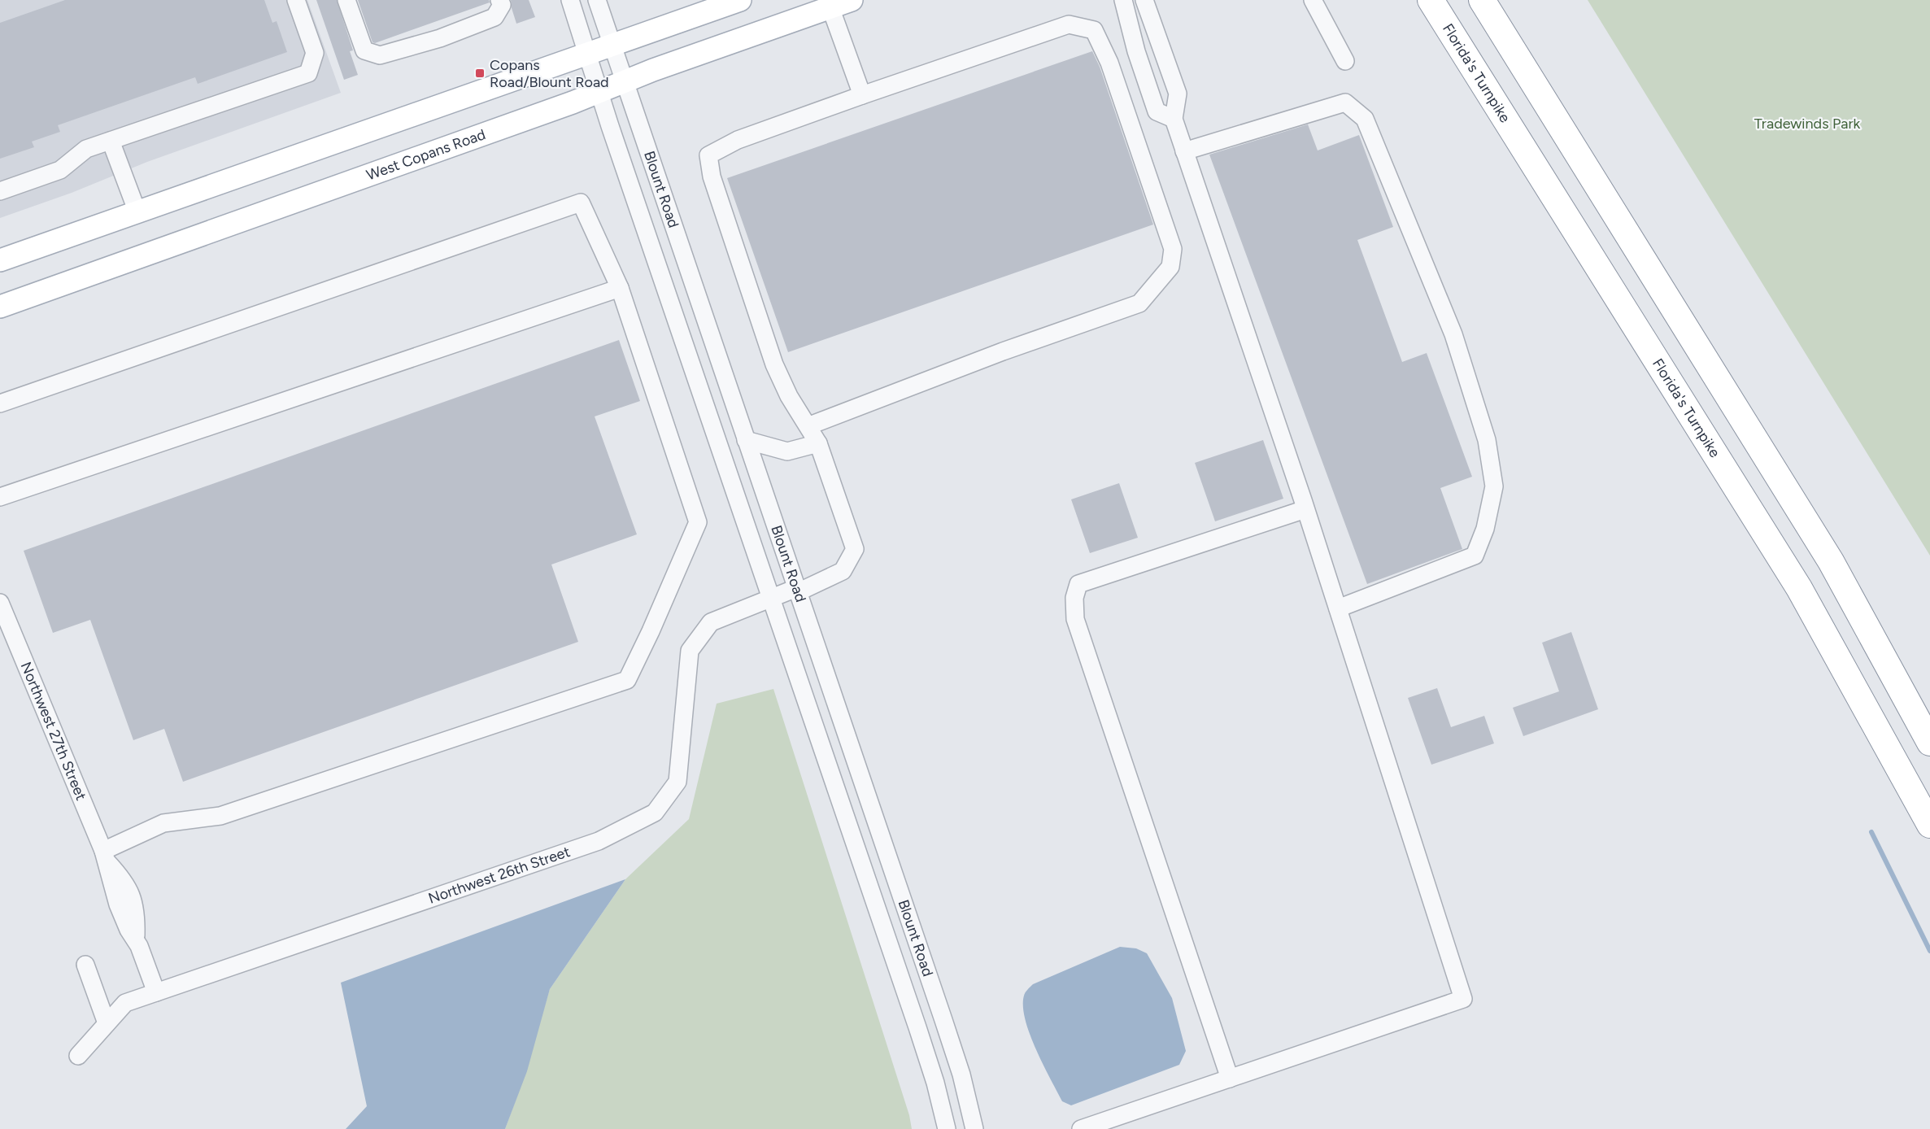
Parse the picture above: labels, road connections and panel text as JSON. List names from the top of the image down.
{
  "streets": {
    "highway": ["Florida's Turnpike"],
    "main road": ["West Copans Road"],
    "street": ["Blount Road", "Northwest 27th Street", "Northwest 26th Street"]
  },
  "crossings": [
    ["West Copans Road", "Blount Road"],
    ["Blount Road", "Northwest 26th Street"],
    ["Northwest 27th Street", "Northwest 26th Street"]
  ],
  "parks": ["Tradewinds Park"],
  "places": {
    "transit": ["Copans Road/Blount Road"]
  }
}
